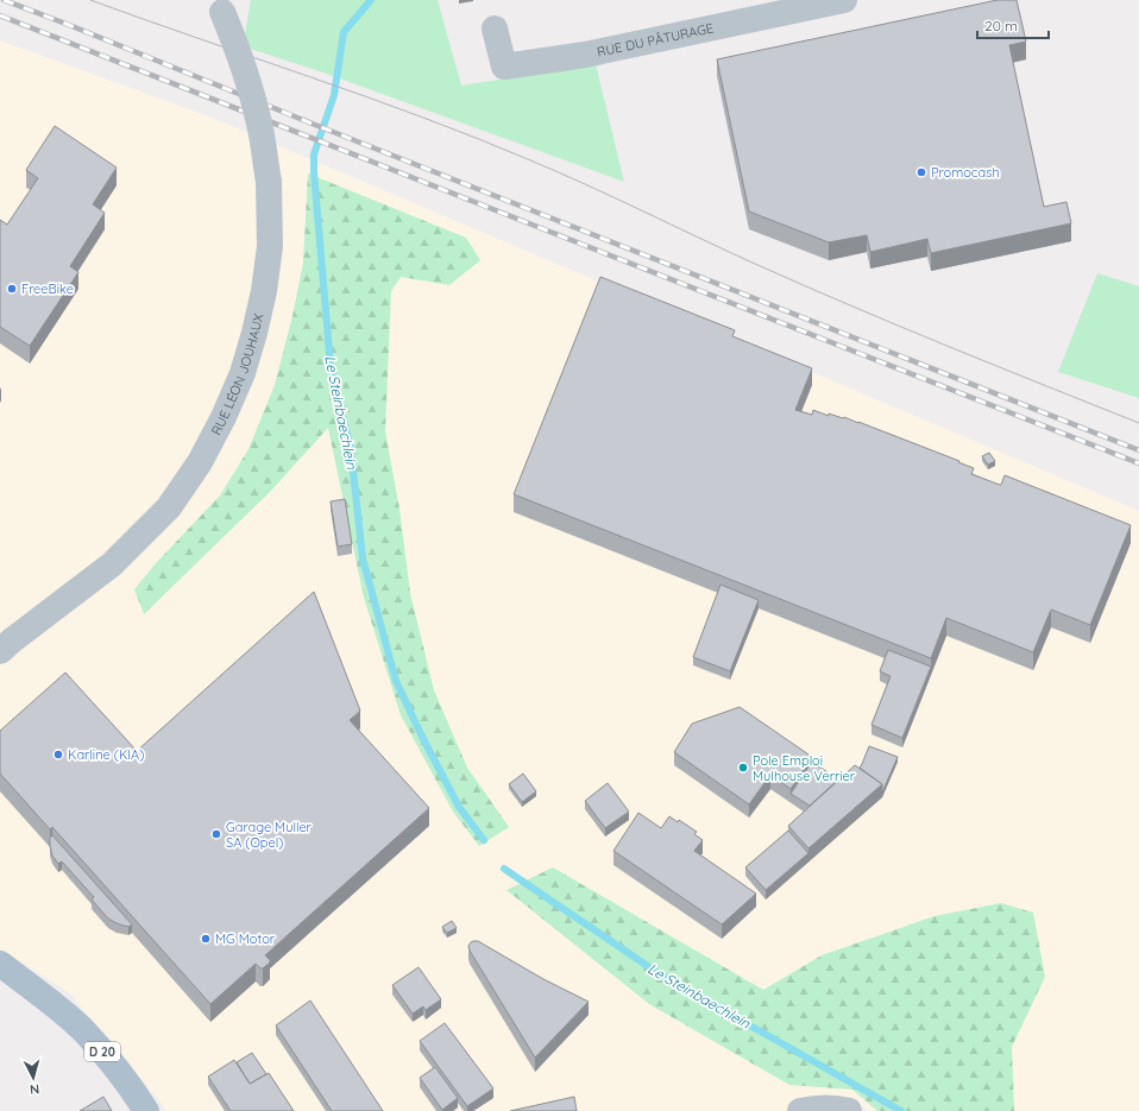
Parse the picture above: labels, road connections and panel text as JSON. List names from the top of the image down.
{
  "streets": {
    "main road": ["D 20"],
    "street": ["RUE DU PÂTURAGE", "RUE LÉON JOUHAUX"]
  },
  "water": ["Le Steinbaechlein"],
  "places": [
    "Promocash",
    "FreeBike",
    "Karline (KIA)",
    "Pole Emploi Mulhouse Verrier",
    "Garage Muller SA (Opel)",
    "MG Motor"
  ],
  "scale_bar": "20 m",
  "north": "bottom"
}
